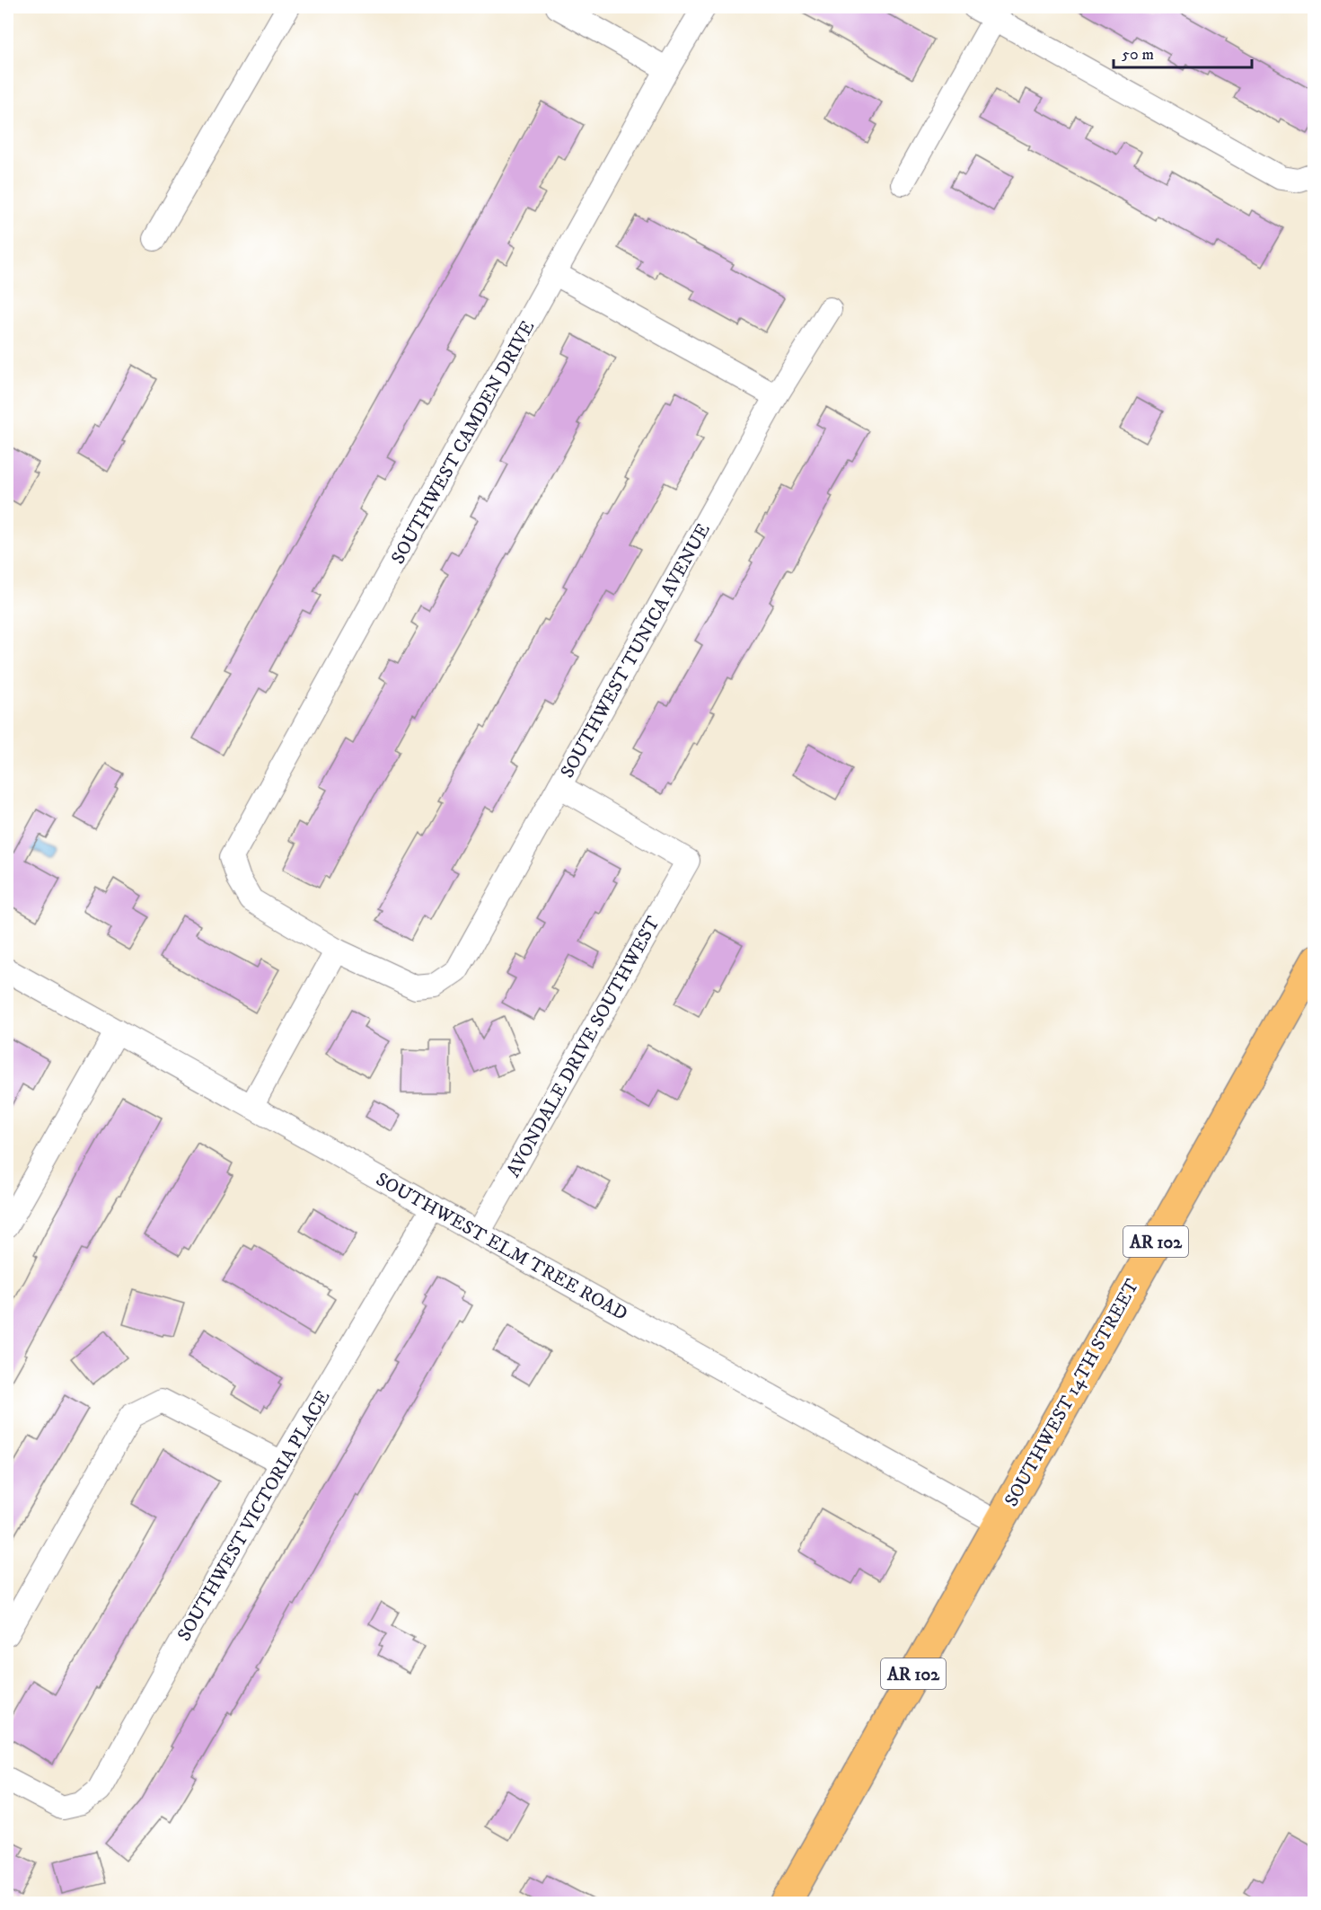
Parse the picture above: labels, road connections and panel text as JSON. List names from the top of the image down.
{
  "streets": {
    "main road": ["AR 102", "SOUTHWEST 14TH STREET"],
    "street": [
      "SOUTHWEST CAMDEN DRIVE",
      "SOUTHWEST TUNICA AVENUE",
      "AVONDALE DRIVE SOUTHWEST",
      "SOUTHWEST ELM TREE ROAD",
      "SOUTHWEST VICTORIA PLACE"
    ]
  },
  "crossings": [
    ["SOUTHWEST CAMDEN DRIVE", "SOUTHWEST TUNICA AVENUE"],
    ["SOUTHWEST TUNICA AVENUE", "AVONDALE DRIVE SOUTHWEST"],
    ["AVONDALE DRIVE SOUTHWEST", "SOUTHWEST ELM TREE ROAD"],
    ["SOUTHWEST ELM TREE ROAD", "SOUTHWEST 14TH STREET"],
    ["SOUTHWEST ELM TREE ROAD", "SOUTHWEST VICTORIA PLACE"]
  ],
  "scale_bar": "50 m"
}
